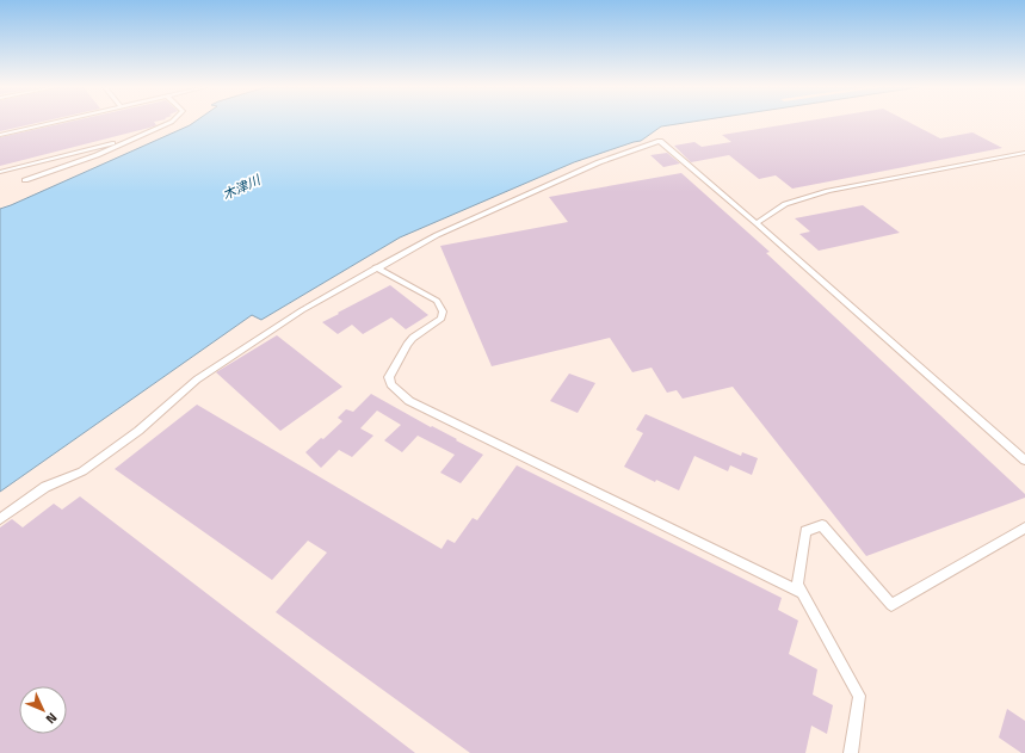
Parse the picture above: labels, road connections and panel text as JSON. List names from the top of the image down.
{
  "water": ["木津川"],
  "north": "bottom right"
}
